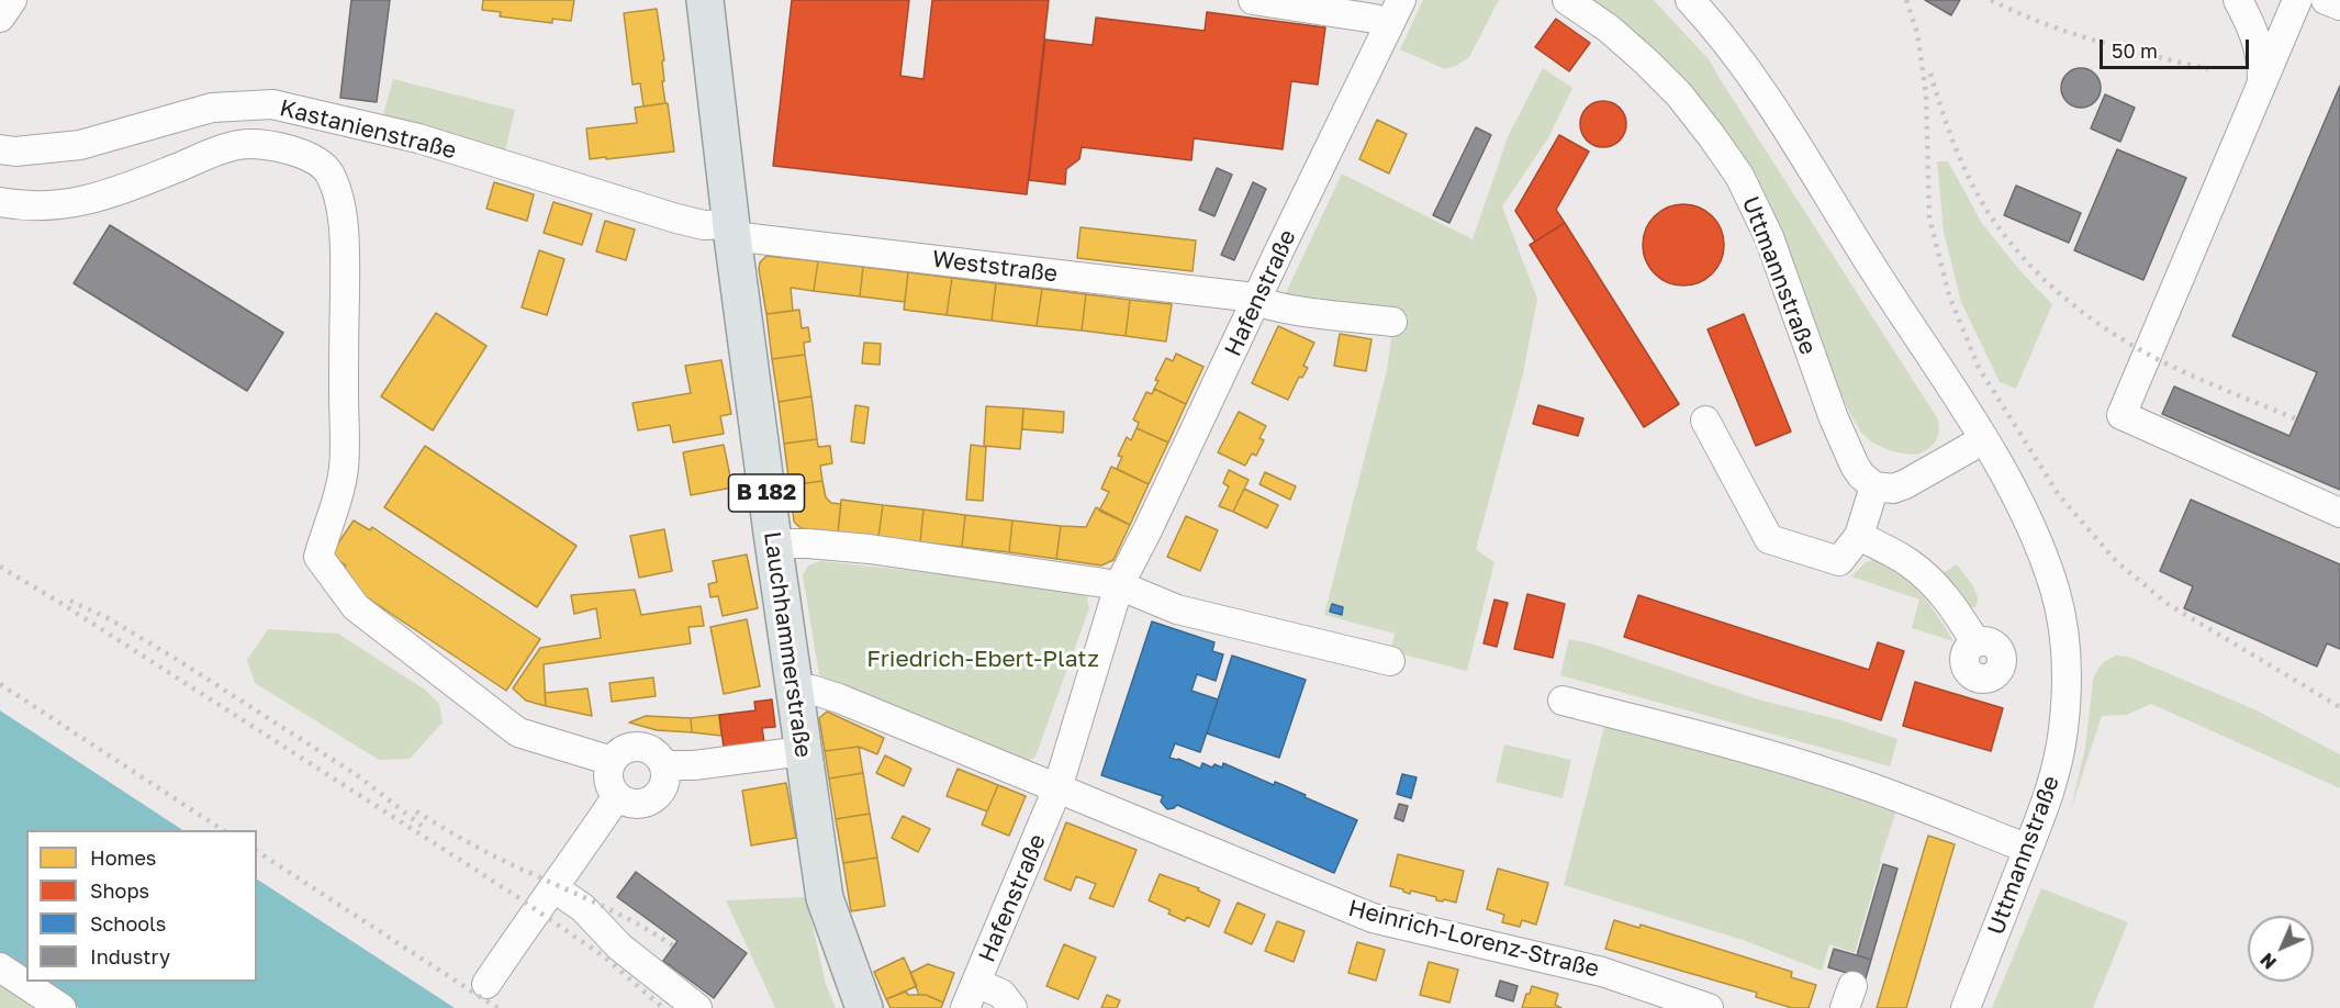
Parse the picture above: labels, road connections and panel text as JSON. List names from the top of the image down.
{
  "streets": {
    "main road": ["B 182", "Lauchhammerstraße"],
    "street": [
      "Kastanienstraße",
      "Weststraße",
      "Uttmannstraße",
      "Hafenstraße",
      "Heinrich-Lorenz-Straße"
    ]
  },
  "crossings": [
    ["Kastanienstraße", "Weststraße"],
    ["Kastanienstraße", "Lauchhammerstraße"],
    ["Weststraße", "Hafenstraße"],
    ["Weststraße", "Lauchhammerstraße"],
    ["Hafenstraße", "Heinrich-Lorenz-Straße"]
  ],
  "parks": ["Friedrich-Ebert-Platz"],
  "legend": [
    "Homes",
    "Shops",
    "Schools",
    "Industry"
  ],
  "scale_bar": "50 m",
  "north": "bottom left"
}
